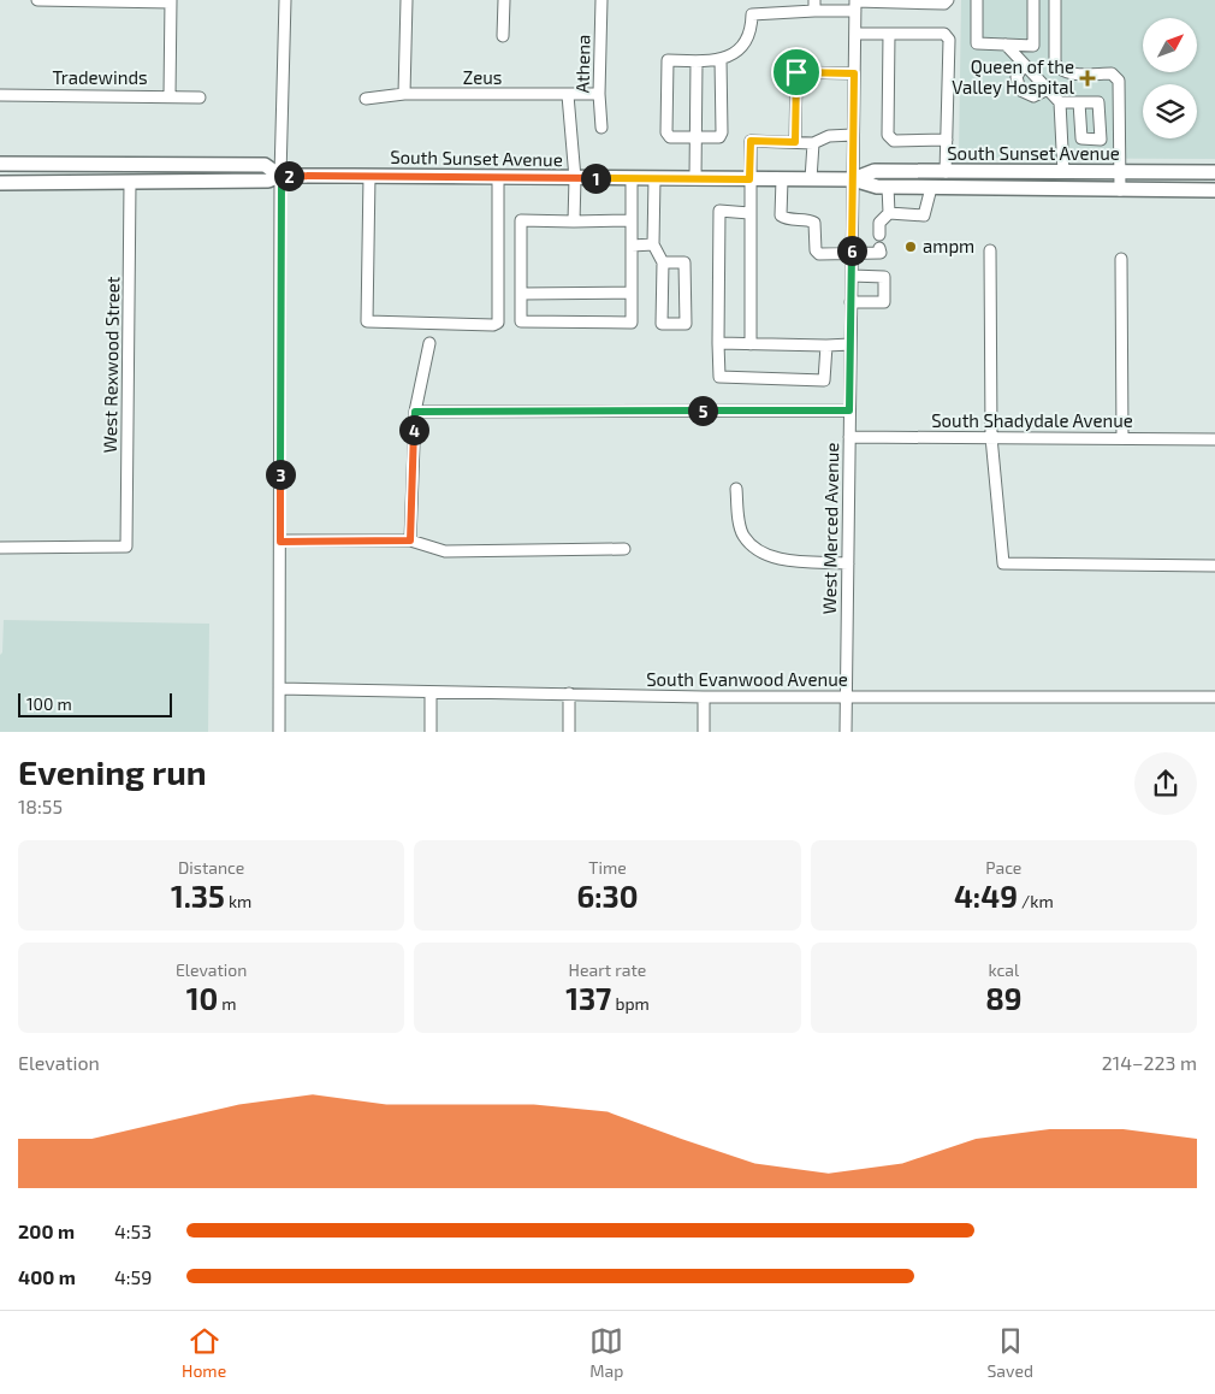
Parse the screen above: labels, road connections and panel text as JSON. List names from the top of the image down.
{
  "streets": {
    "main road": ["South Sunset Avenue"],
    "street": [
      "Athena",
      "Tradewinds",
      "Zeus",
      "West Rexwood Street",
      "South Shadydale Avenue",
      "West Merced Avenue",
      "South Evanwood Avenue"
    ]
  },
  "crossings": [
    ["Athena", "Zeus"],
    ["South Sunset Avenue", "West Rexwood Street"],
    ["South Sunset Avenue", "West Merced Avenue"],
    ["South Shadydale Avenue", "West Merced Avenue"],
    ["West Merced Avenue", "South Evanwood Avenue"]
  ],
  "places": {
    "health": ["Queen of the Valley Hospital"],
    "other": ["ampm"]
  },
  "scale_bar": "100 m",
  "north": "top right",
  "page": {
    "pins": [
      "2",
      "1",
      "6",
      "5",
      "4",
      "3"
    ],
    "scale": "100 m",
    "heading": ["Evening run", "18:55"],
    "stats": [
      ["Distance", "1.35 km"],
      ["Time", "6:30"],
      ["Pace", "4:49 /km"],
      ["Elevation", "10 m"],
      ["Heart rate", "137 bpm"],
      ["kcal", "89"]
    ],
    "chart": ["Elevation", "214–223 m"],
    "list": [
      {
        "name": "200 m",
        "note": "4:53"
      },
      {
        "name": "400 m",
        "note": "4:59"
      }
    ],
    "tabs": ["Home", "Map", "Saved"]
  }
}
